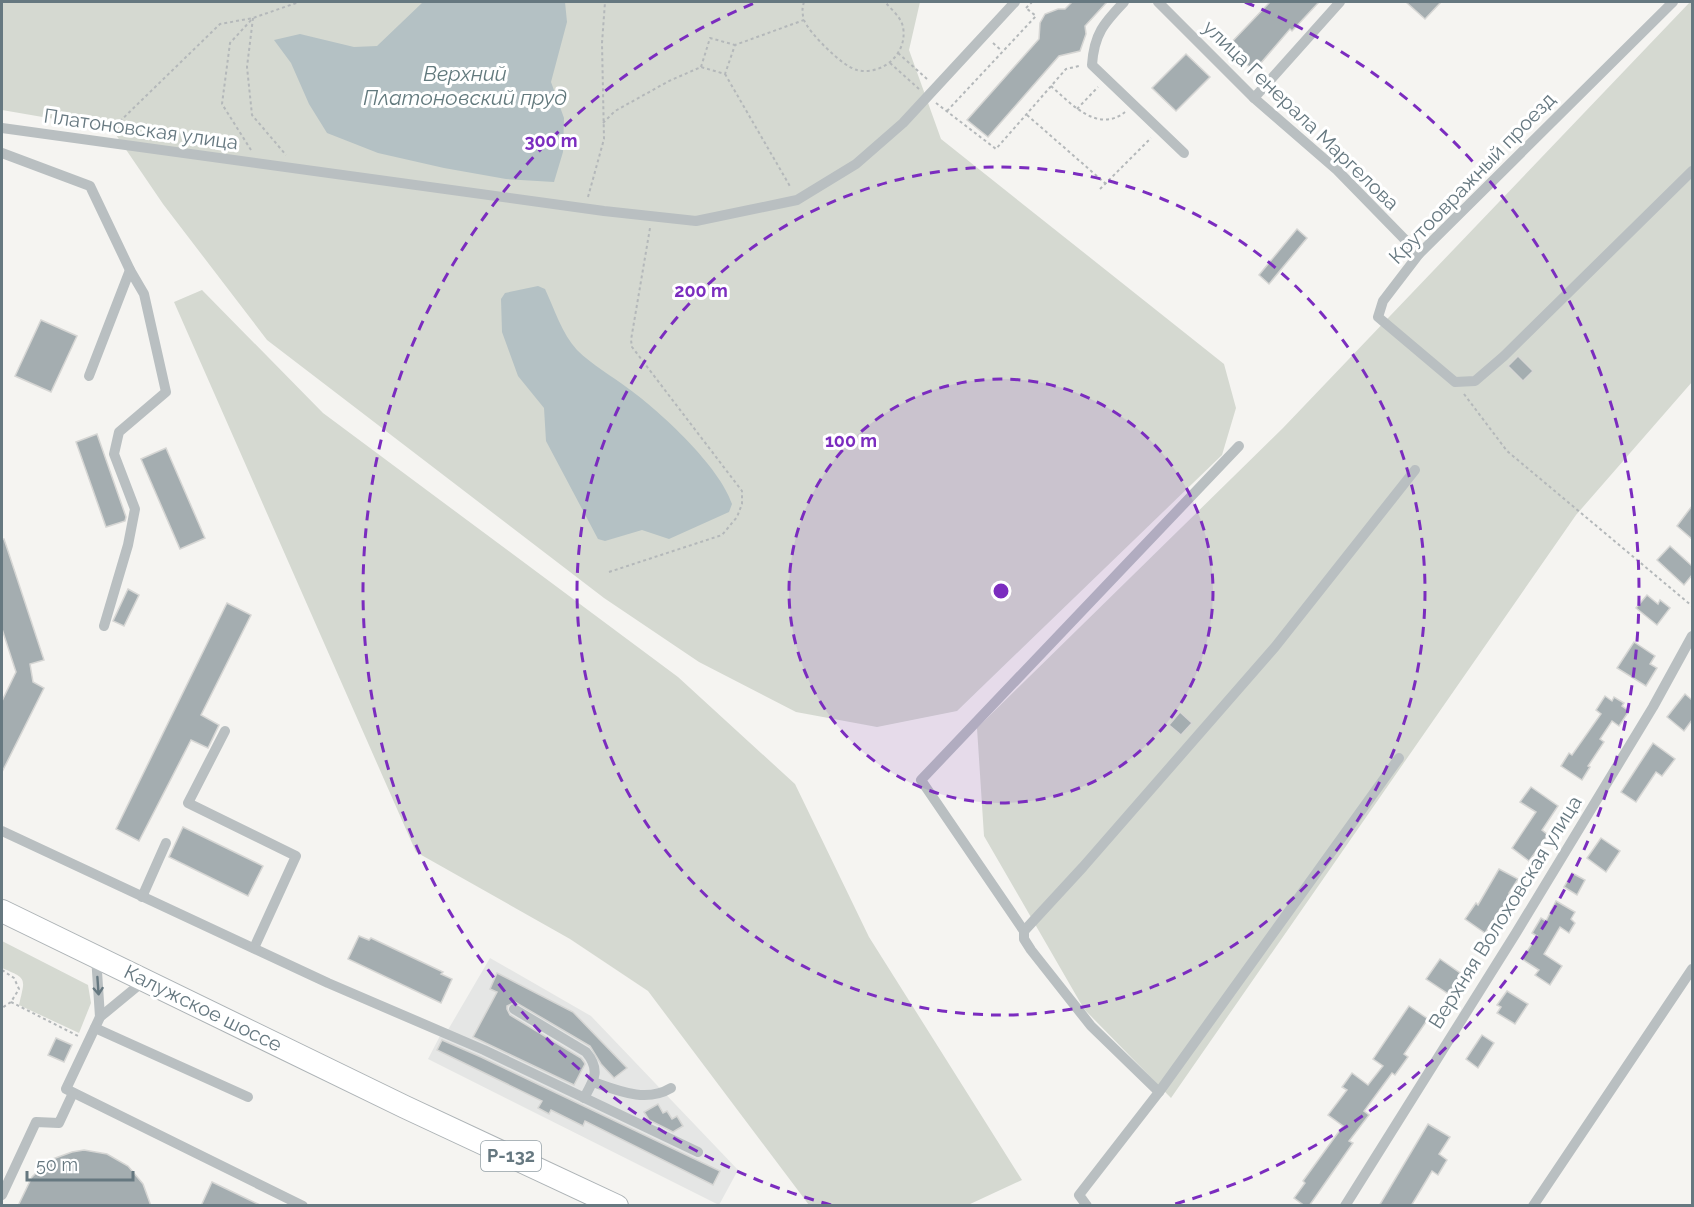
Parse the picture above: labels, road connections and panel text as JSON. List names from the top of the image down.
{
  "streets": {
    "main road": ["Калужское шоссе", "Р-132"],
    "street": [
      "улица Генерала Маргелова",
      "Платоновская улица",
      "Крутоовражный проезд",
      "Верхняя Волоховская улица"
    ]
  },
  "crossings": [
    ["улица Генерала Маргелова", "Крутоовражный проезд"]
  ],
  "water": ["Верхний Платоновский пруд"],
  "scale_bar": "50 m",
  "rings": ["300 m", "200 m", "100 m"]
}
